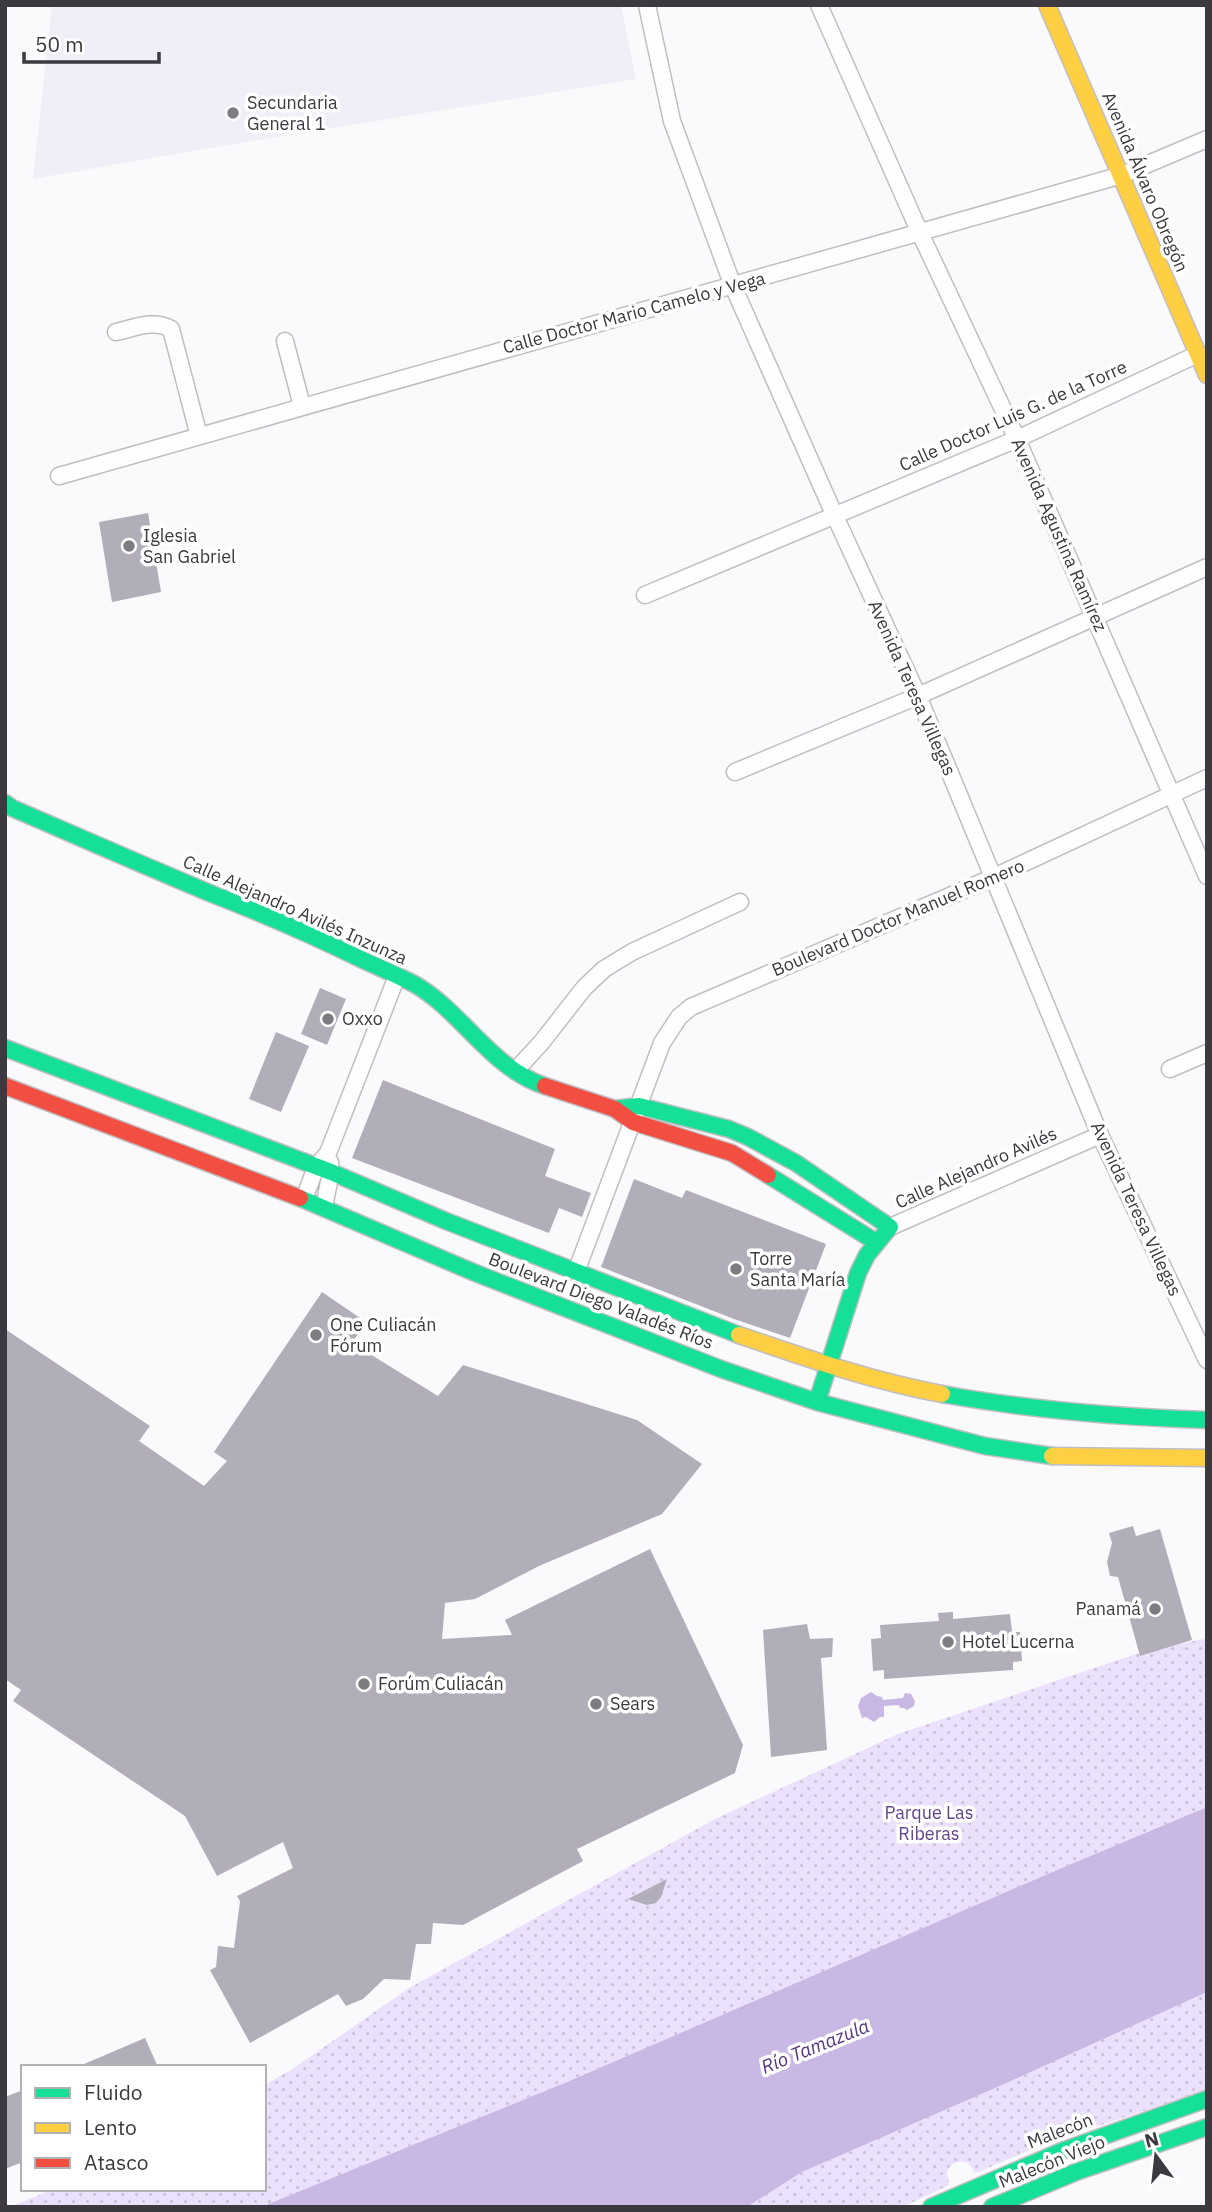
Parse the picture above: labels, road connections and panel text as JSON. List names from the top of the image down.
{
  "streets": {
    "main road": [
      "Avenida Álvaro Obregón",
      "Calle Alejandro Avilés Inzunza",
      "Calle Alejandro Avilés",
      "Boulevard Diego Valadés Ríos",
      "Malecón",
      "Malecón Viejo"
    ],
    "street": [
      "Calle Doctor Mario Camelo y Vega",
      "Calle Doctor Luis G. de la Torre",
      "Avenida Agustina Ramírez",
      "Avenida Teresa Villegas",
      "Boulevard Doctor Manuel Romero"
    ]
  },
  "crossings": [
    ["Avenida Álvaro Obregón", "Calle Doctor Mario Camelo y Vega"],
    ["Avenida Álvaro Obregón", "Calle Doctor Luis G. de la Torre"],
    ["Calle Doctor Mario Camelo y Vega", "Avenida Agustina Ramírez"],
    ["Calle Doctor Mario Camelo y Vega", "Avenida Teresa Villegas"],
    ["Calle Doctor Luis G. de la Torre", "Avenida Agustina Ramírez"],
    ["Calle Doctor Luis G. de la Torre", "Avenida Teresa Villegas"],
    ["Avenida Agustina Ramírez", "Boulevard Doctor Manuel Romero"],
    ["Avenida Teresa Villegas", "Boulevard Doctor Manuel Romero"],
    ["Avenida Teresa Villegas", "Calle Alejandro Avilés"],
    ["Calle Alejandro Avilés Inzunza", "Boulevard Doctor Manuel Romero"],
    ["Calle Alejandro Avilés Inzunza", "Calle Alejandro Avilés"],
    ["Boulevard Doctor Manuel Romero", "Boulevard Diego Valadés Ríos"],
    ["Calle Alejandro Avilés", "Boulevard Diego Valadés Ríos"]
  ],
  "water": ["Río Tamazula"],
  "parks": ["Parque Las Riberas"],
  "places": [
    "Secundaria General 1",
    "Iglesia San Gabriel",
    "Oxxo",
    "Torre Santa María",
    "One Culiacán Fórum",
    "Panamá",
    "Hotel Lucerna",
    "Forúm Culiacán",
    "Sears"
  ],
  "legend": ["Fluido", "Lento", "Atasco"],
  "scale_bar": "50 m",
  "north": "top"
}
